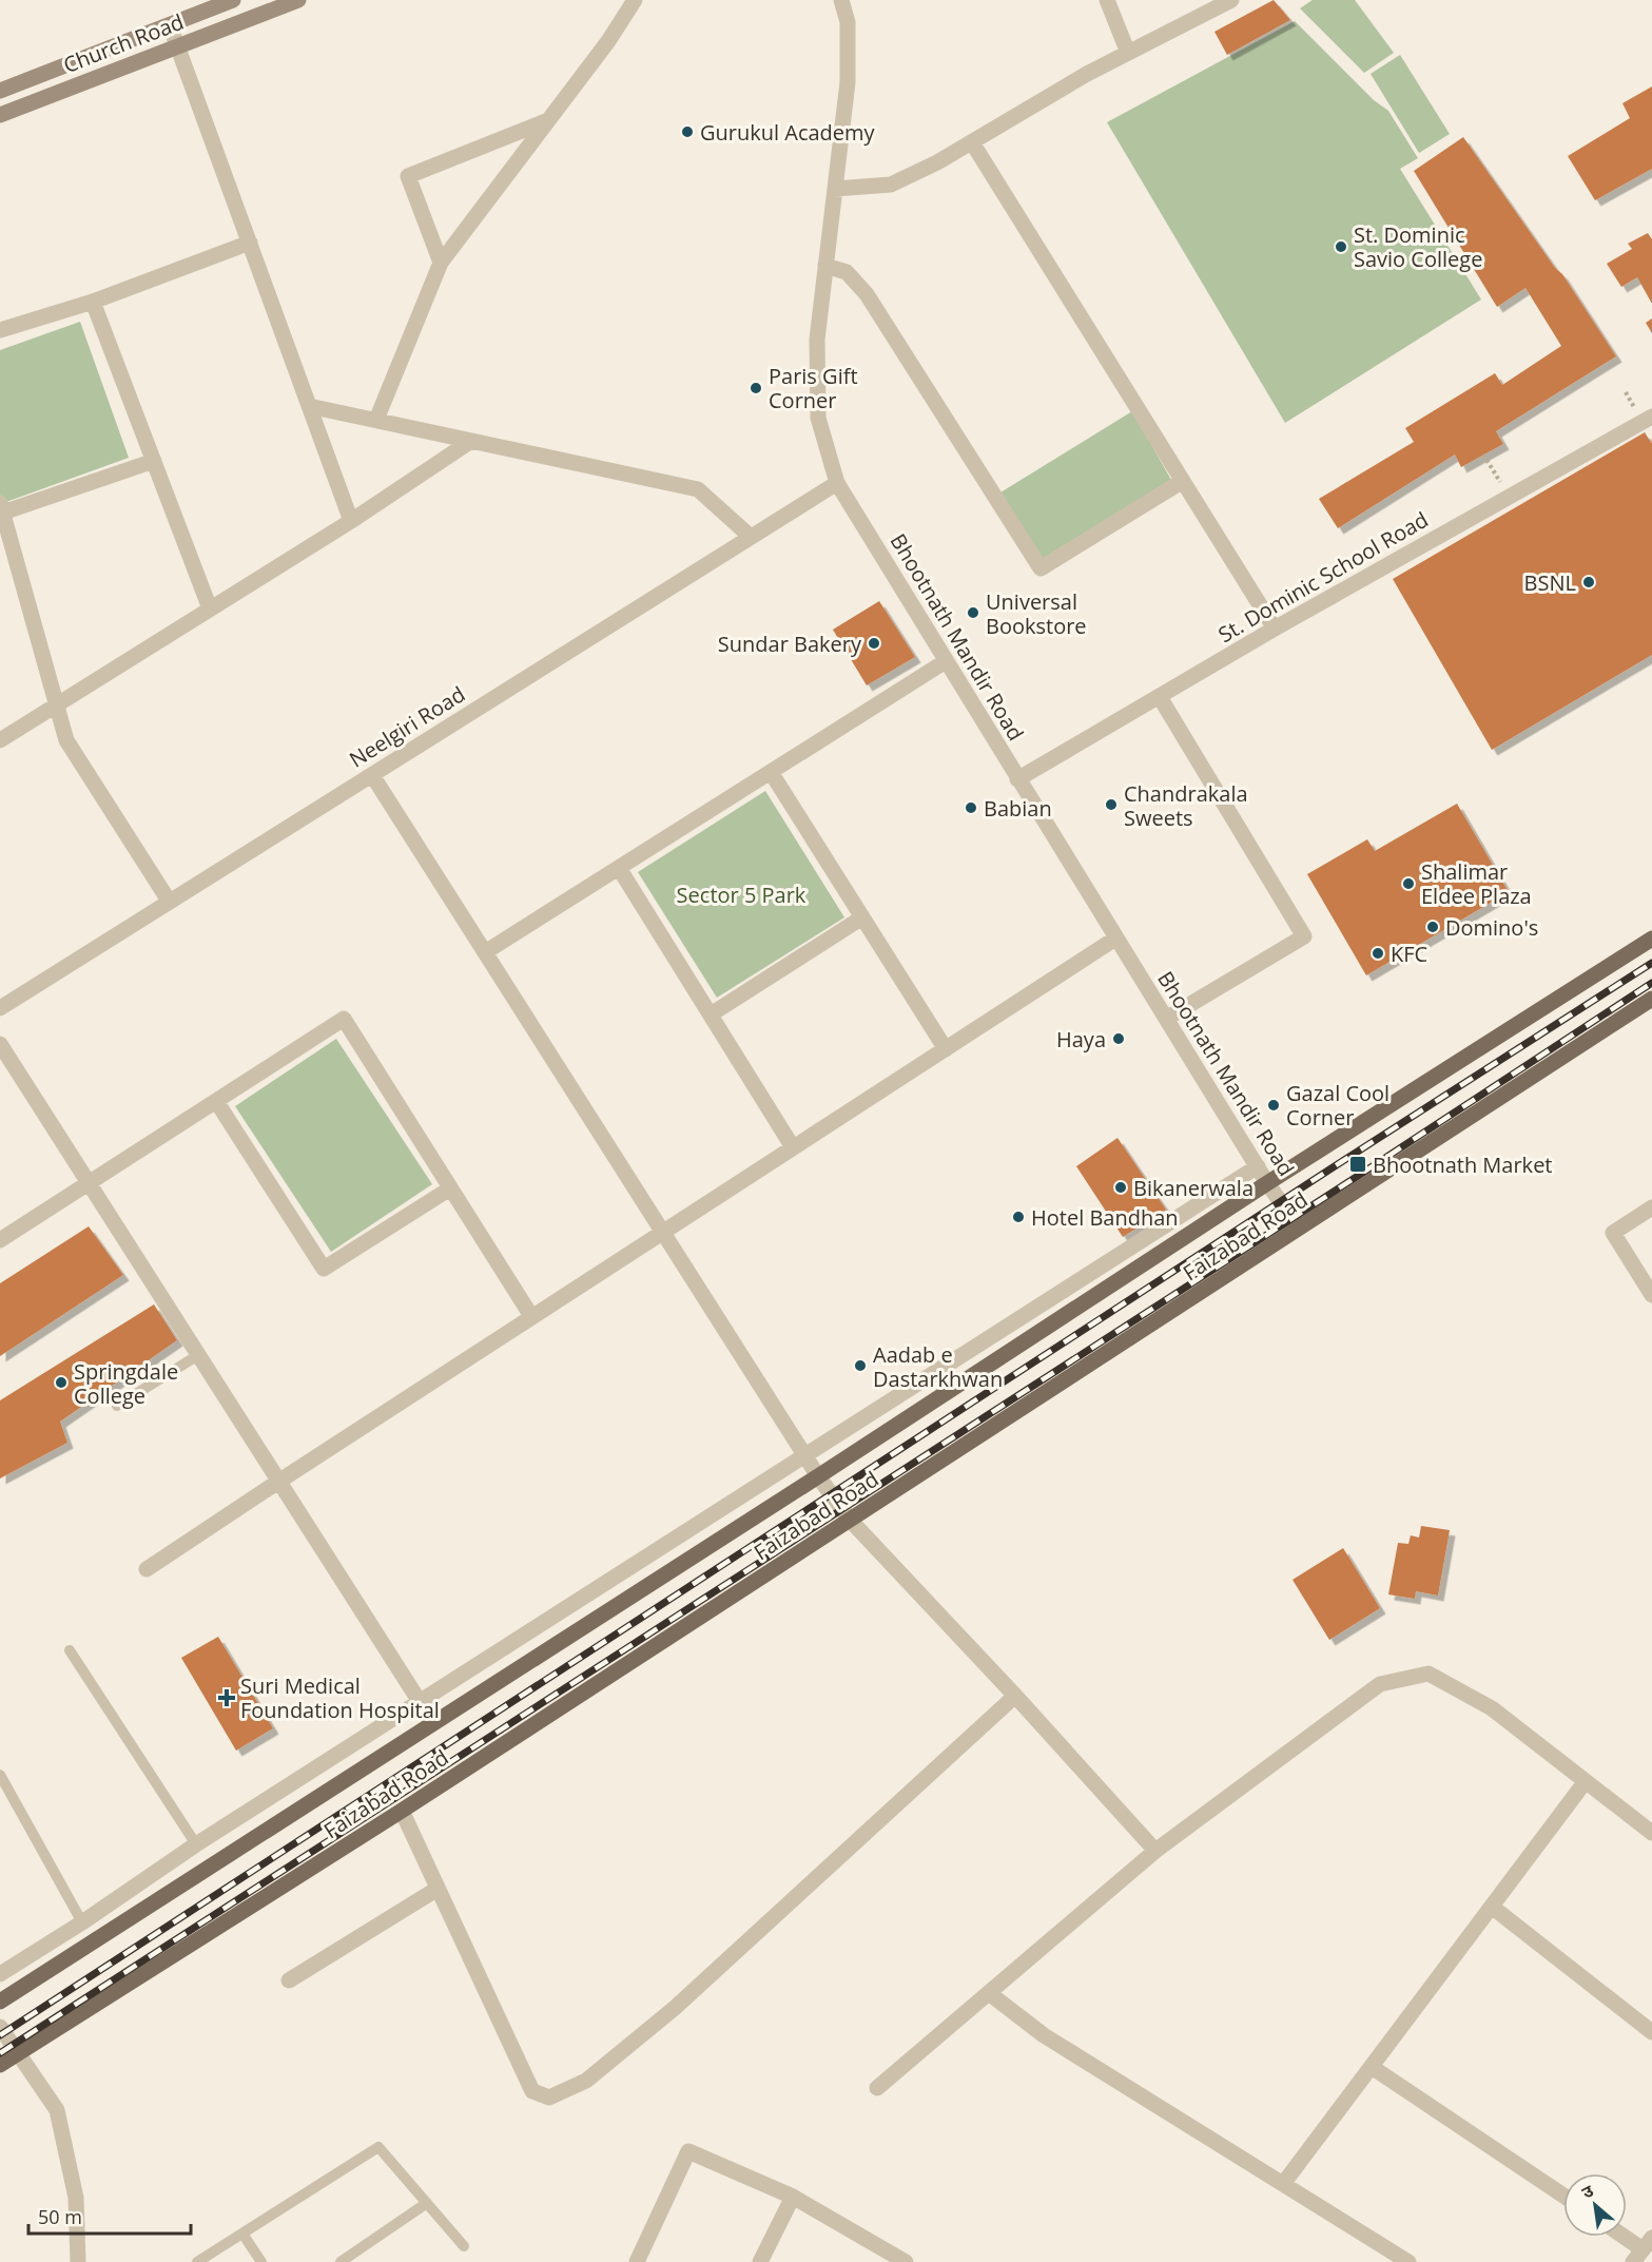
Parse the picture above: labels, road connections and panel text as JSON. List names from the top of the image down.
{
  "streets": {
    "main road": ["Faizabad Road"],
    "street": [
      "Church Road",
      "St. Dominic School Road",
      "Bhootnath Mandir Road",
      "Neelgiri Road"
    ]
  },
  "crossings": [
    ["St. Dominic School Road", "Bhootnath Mandir Road"],
    ["Bhootnath Mandir Road", "Neelgiri Road"],
    ["Bhootnath Mandir Road", "Faizabad Road"]
  ],
  "parks": ["Sector 5 Park"],
  "places": {
    "other": [
      "Gurukul Academy",
      "St. Dominic Savio College",
      "Paris Gift Corner",
      "BSNL",
      "Universal Bookstore",
      "Sundar Bakery",
      "Chandrakala Sweets",
      "Babian",
      "Shalimar Eldee Plaza",
      "Domino's",
      "KFC",
      "Haya",
      "Gazal Cool Corner",
      "Bikanerwala",
      "Hotel Bandhan",
      "Aadab e Dastarkhwan",
      "Springdale College"
    ],
    "transit": ["Bhootnath Market"],
    "health": ["Suri Medical Foundation Hospital"]
  },
  "scale_bar": "50 m",
  "north": "top left"
}
